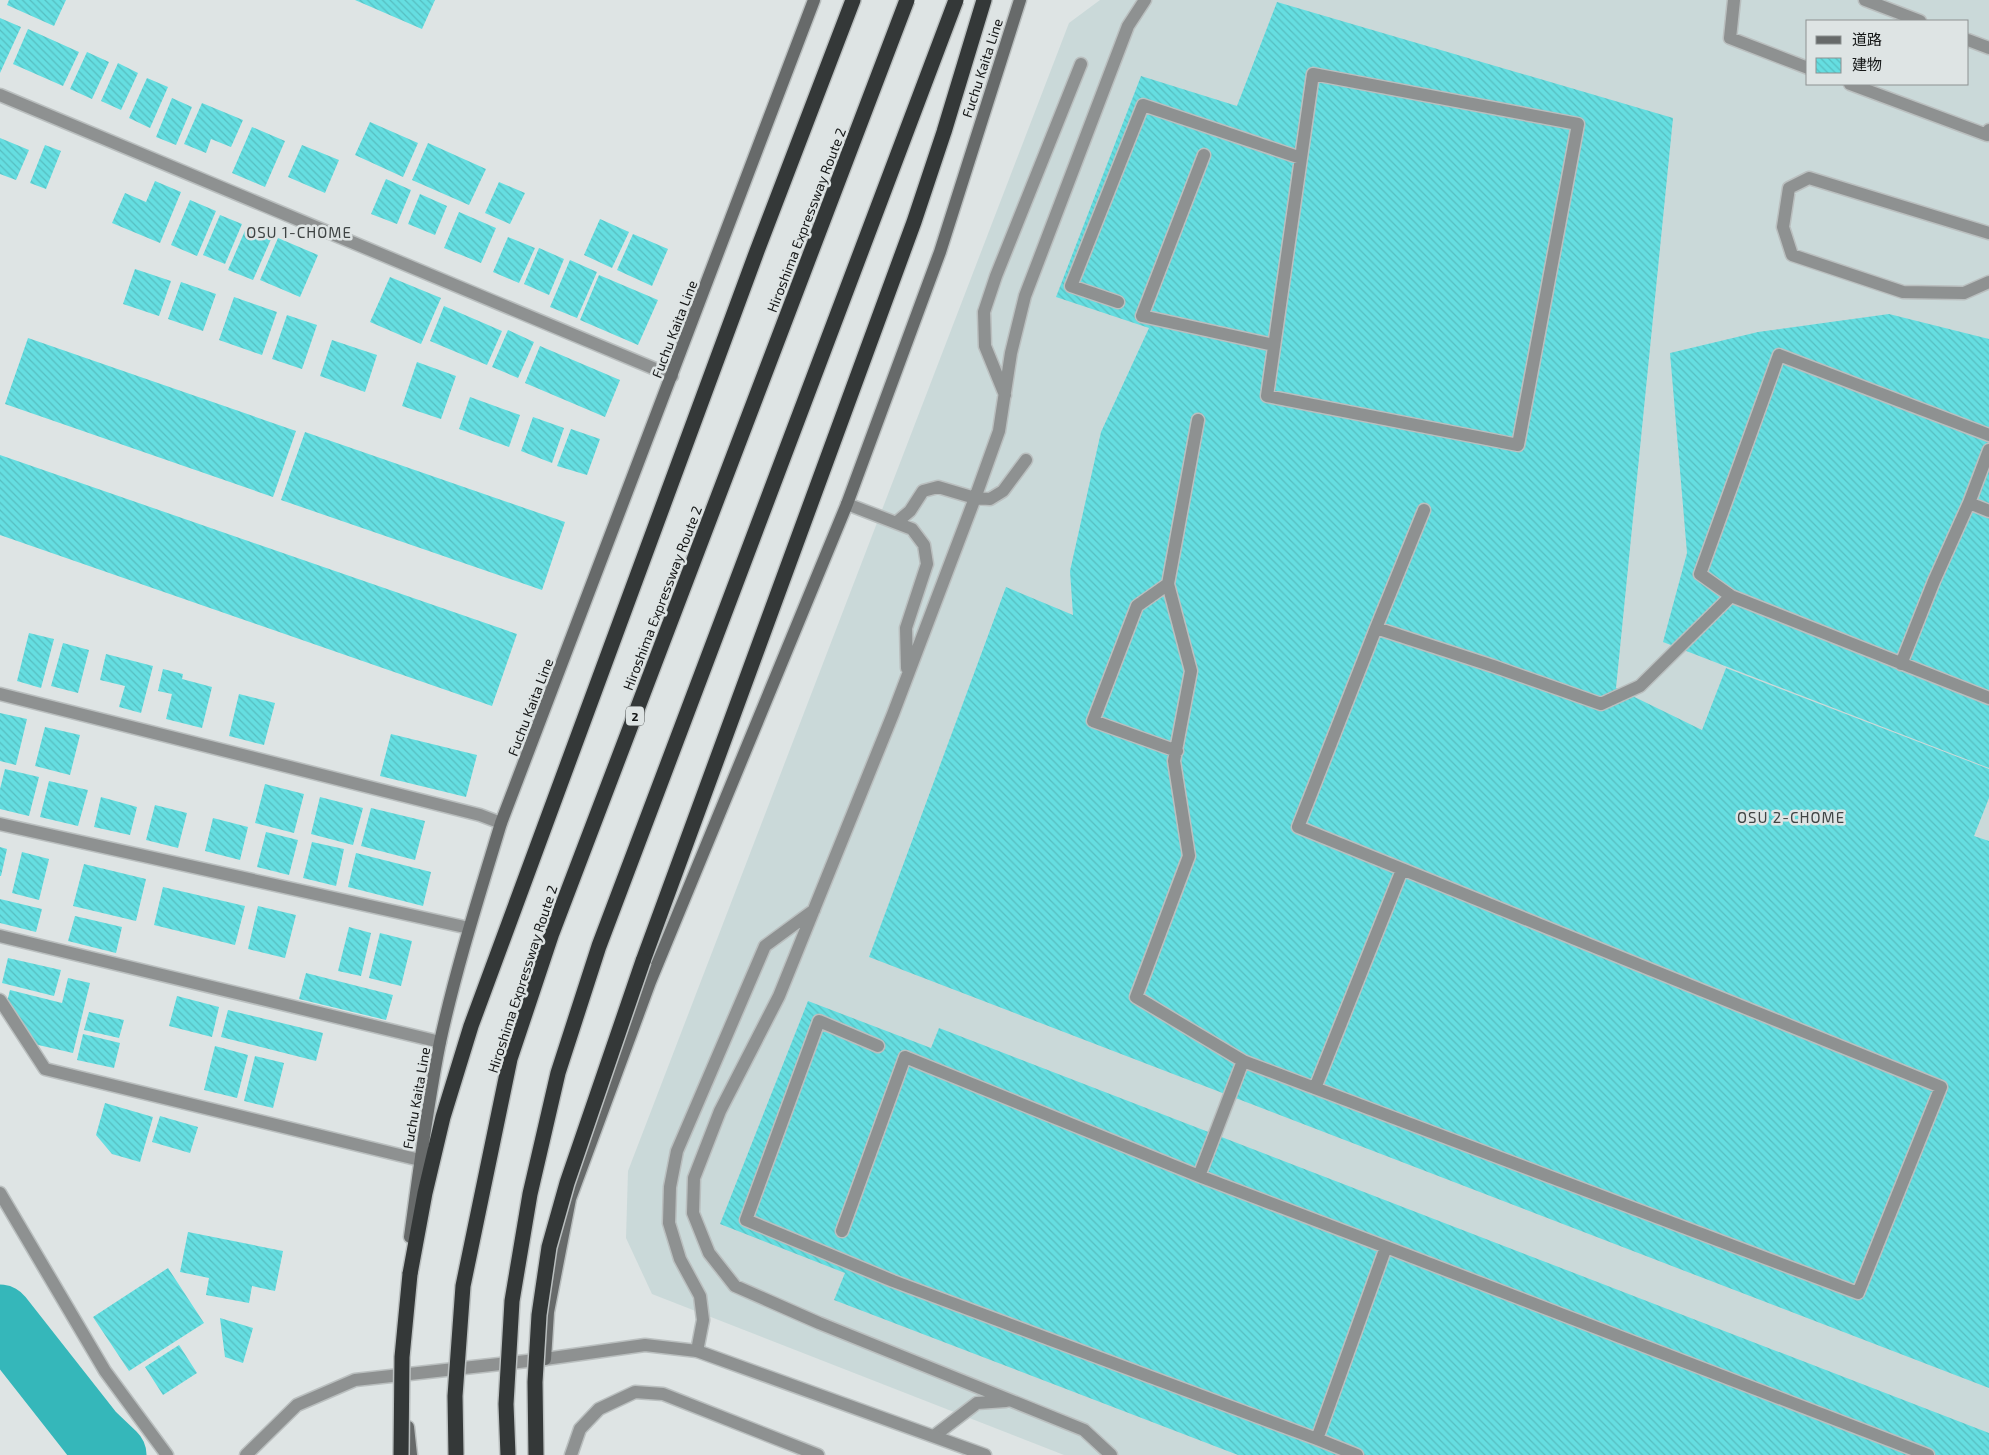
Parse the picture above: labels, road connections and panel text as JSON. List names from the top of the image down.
{
  "streets": {
    "highway": ["Hiroshima Expressway Route 2", "2"],
    "main road": ["Fuchu Kaita Line"]
  },
  "districts": ["OSU 1-CHOME", "OSU 2-CHOME"],
  "legend": ["道路", "建物"]
}
